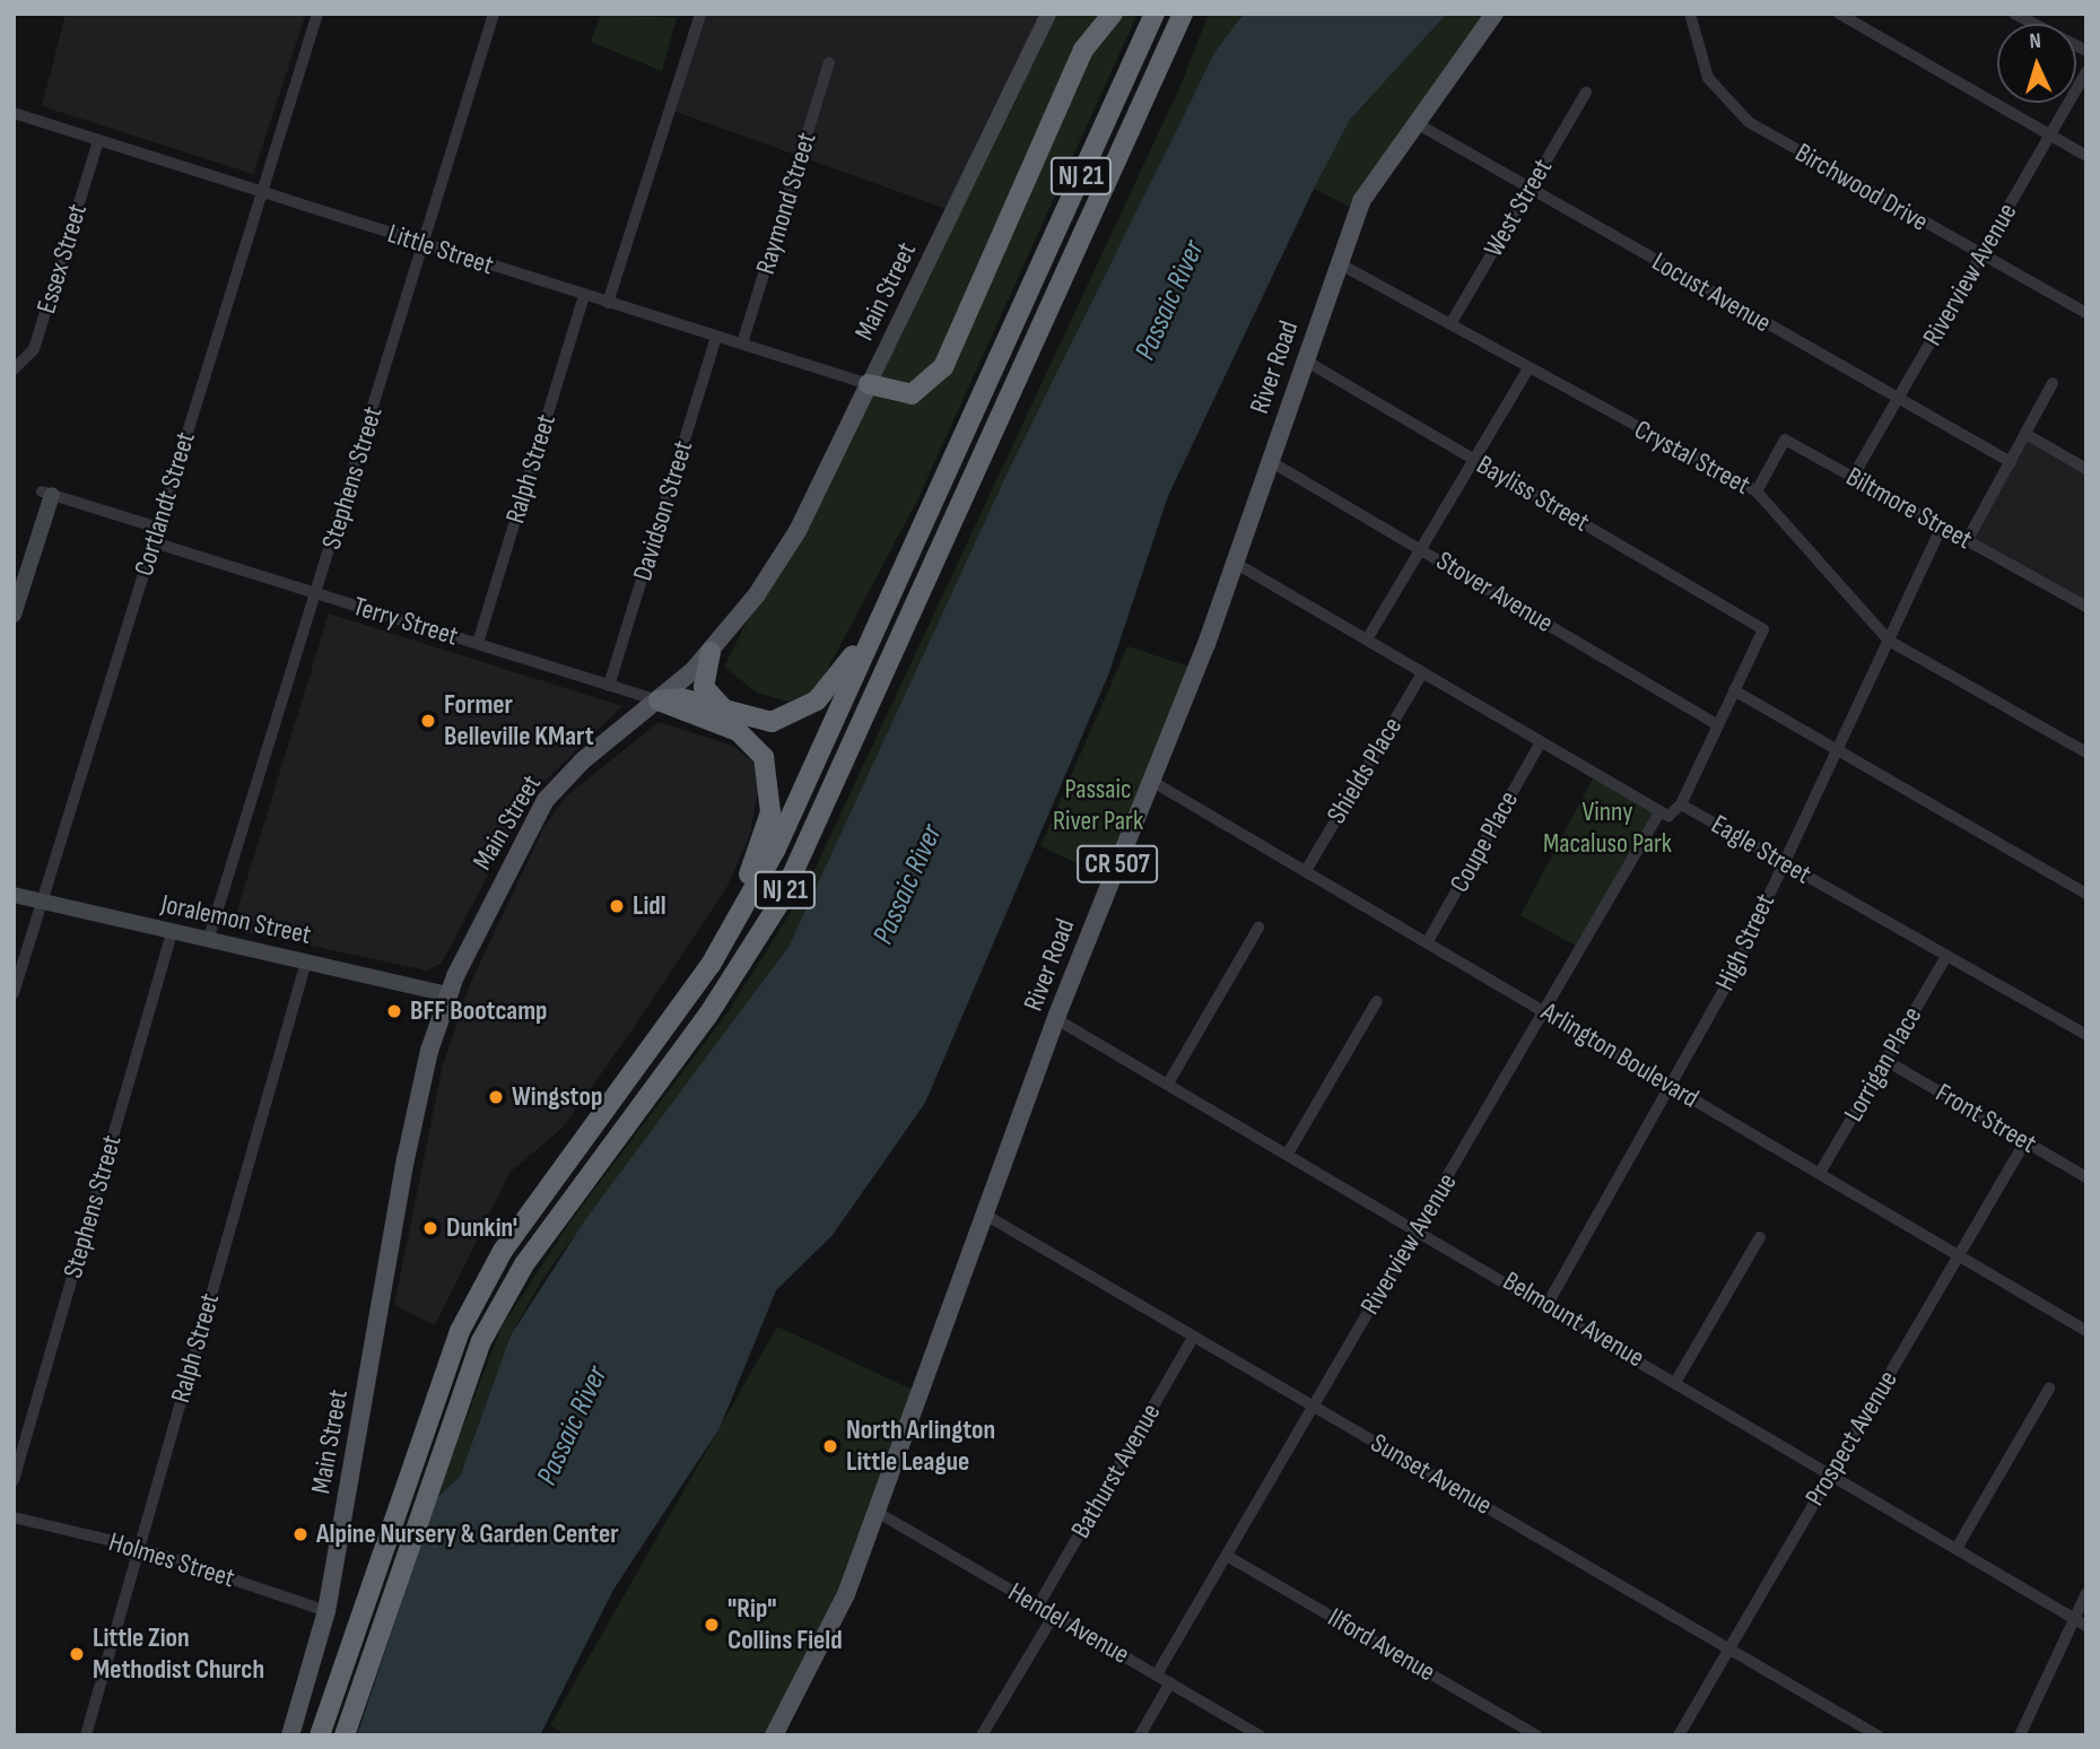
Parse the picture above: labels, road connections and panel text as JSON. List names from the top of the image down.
{
  "streets": {
    "highway": ["NJ 21"],
    "main road": ["Main Street", "River Road", "CR 507"],
    "street": [
      "Birchwood Drive",
      "Raymond Street",
      "West Street",
      "Little Street",
      "Essex Street",
      "Riverview Avenue",
      "Locust Avenue",
      "Crystal Street",
      "Ralph Street",
      "Stephens Street",
      "Bayliss Street",
      "Cortlandt Street",
      "Biltmore Street",
      "Davidson Street",
      "Stover Avenue",
      "Terry Street",
      "Shields Place",
      "Coupe Place",
      "Eagle Street",
      "Joralemon Street",
      "High Street",
      "Arlington Boulevard",
      "Lorrigan Place",
      "Front Street",
      "Belmount Avenue",
      "Prospect Avenue",
      "Bathurst Avenue",
      "Sunset Avenue",
      "Holmes Street",
      "Hendel Avenue",
      "Ilford Avenue"
    ]
  },
  "crossings": [
    ["Birchwood Drive", "Riverview Avenue"],
    ["Raymond Street", "Little Street"],
    ["West Street", "Locust Avenue"],
    ["West Street", "Crystal Street"],
    ["Little Street", "Essex Street"],
    ["Little Street", "Main Street"],
    ["Little Street", "Ralph Street"],
    ["Little Street", "Stephens Street"],
    ["Little Street", "Cortlandt Street"],
    ["Little Street", "Davidson Street"],
    ["Riverview Avenue", "Locust Avenue"],
    ["Riverview Avenue", "Biltmore Street"],
    ["Riverview Avenue", "Eagle Street"],
    ["Riverview Avenue", "Arlington Boulevard"],
    ["Riverview Avenue", "Belmount Avenue"],
    ["Riverview Avenue", "Sunset Avenue"],
    ["Riverview Avenue", "Hendel Avenue"],
    ["Riverview Avenue", "Ilford Avenue"],
    ["Main Street", "Terry Street"],
    ["Main Street", "Joralemon Street"],
    ["Main Street", "Holmes Street"],
    ["Locust Avenue", "River Road"],
    ["River Road", "Crystal Street"],
    ["River Road", "Bayliss Street"],
    ["River Road", "Stover Avenue"],
    ["River Road", "Arlington Boulevard"],
    ["River Road", "Belmount Avenue"],
    ["River Road", "Sunset Avenue"],
    ["River Road", "Hendel Avenue"],
    ["Crystal Street", "Biltmore Street"],
    ["Crystal Street", "High Street"],
    ["Ralph Street", "Terry Street"],
    ["Ralph Street", "Joralemon Street"],
    ["Ralph Street", "Holmes Street"],
    ["Stephens Street", "Terry Street"],
    ["Stephens Street", "Joralemon Street"],
    ["Cortlandt Street", "Terry Street"],
    ["Cortlandt Street", "Joralemon Street"],
    ["Biltmore Street", "High Street"],
    ["Davidson Street", "Terry Street"],
    ["Shields Place", "Arlington Boulevard"],
    ["Coupe Place", "Arlington Boulevard"],
    ["Eagle Street", "High Street"],
    ["Eagle Street", "Lorrigan Place"],
    ["High Street", "Arlington Boulevard"],
    ["High Street", "Belmount Avenue"],
    ["Arlington Boulevard", "Lorrigan Place"],
    ["Arlington Boulevard", "Prospect Avenue"],
    ["Lorrigan Place", "Front Street"],
    ["Front Street", "Prospect Avenue"],
    ["Belmount Avenue", "Prospect Avenue"],
    ["Prospect Avenue", "Sunset Avenue"],
    ["Bathurst Avenue", "Sunset Avenue"],
    ["Bathurst Avenue", "Hendel Avenue"]
  ],
  "water": ["Passaic River"],
  "parks": ["Passaic River Park", "Vinny Macaluso Park"],
  "places": [
    "Former Belleville KMart",
    "Lidl",
    "BFF Bootcamp",
    "Wingstop",
    "Dunkin'",
    "North Arlington Little League",
    "Alpine Nursery & Garden Center",
    "\"Rip\" Collins Field",
    "Little Zion Methodist Church"
  ],
  "north": "top"
}
